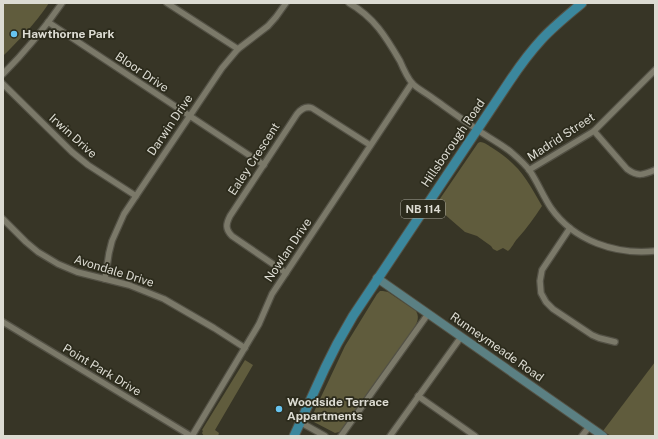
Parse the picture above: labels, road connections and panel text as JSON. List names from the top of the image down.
{
  "streets": {
    "main road": ["Hillsborough Road", "NB 114"],
    "street": [
      "Bloor Drive",
      "Darwin Drive",
      "Irwin Drive",
      "Madrid Street",
      "Ealey Crescent",
      "Nowlan Drive",
      "Avondale Drive",
      "Runneymeade Road",
      "Point Park Drive"
    ]
  },
  "crossings": [
    ["Bloor Drive", "Darwin Drive"],
    ["Bloor Drive", "Ealey Crescent"],
    ["Darwin Drive", "Irwin Drive"],
    ["Darwin Drive", "Avondale Drive"],
    ["Hillsborough Road", "Runneymeade Road"],
    ["Ealey Crescent", "Nowlan Drive"],
    ["Nowlan Drive", "Avondale Drive"],
    ["Nowlan Drive", "Point Park Drive"]
  ],
  "places": ["Hawthorne Park", "Woodside Terrace Appartments"]
}
